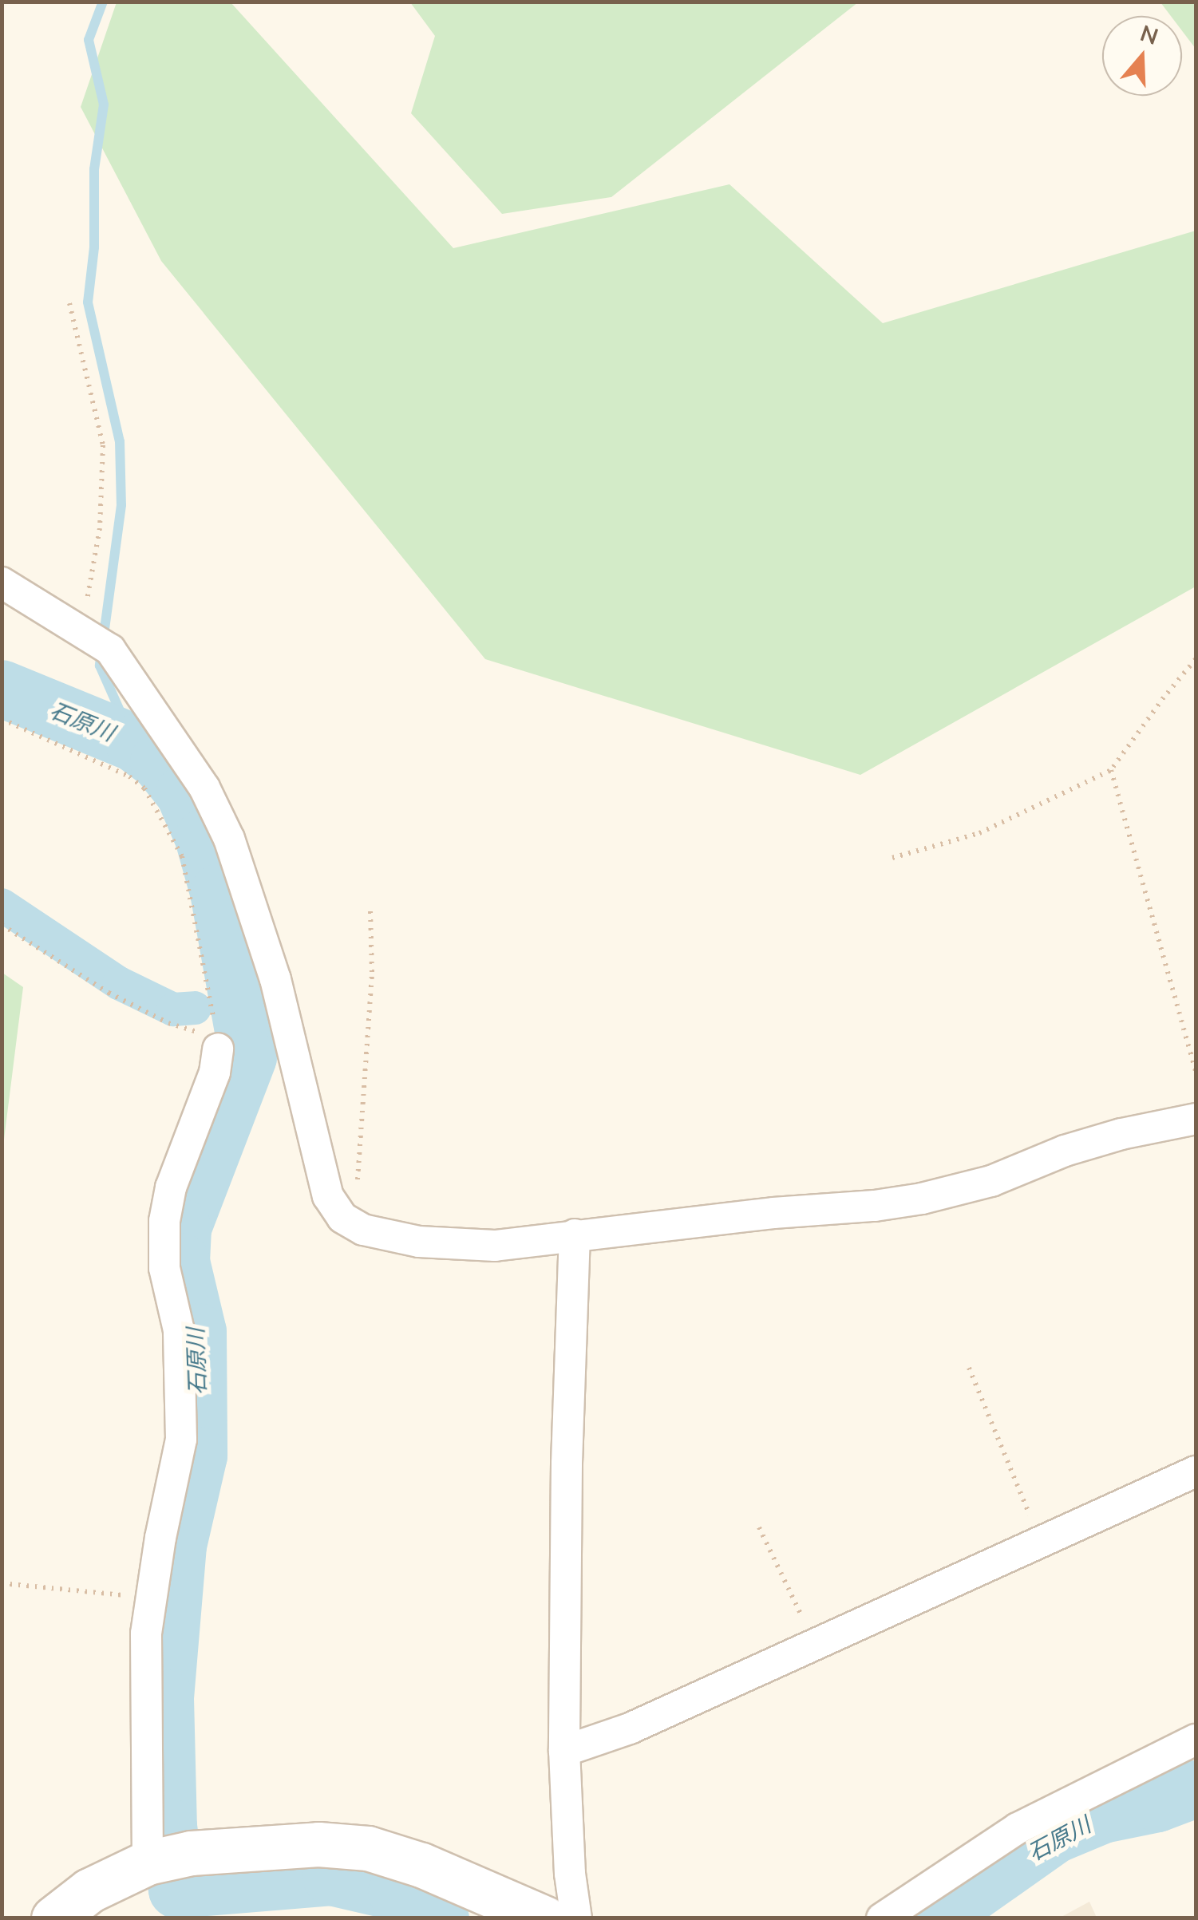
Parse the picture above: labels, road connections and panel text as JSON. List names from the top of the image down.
{
  "water": ["石原川"],
  "north": "top"
}
